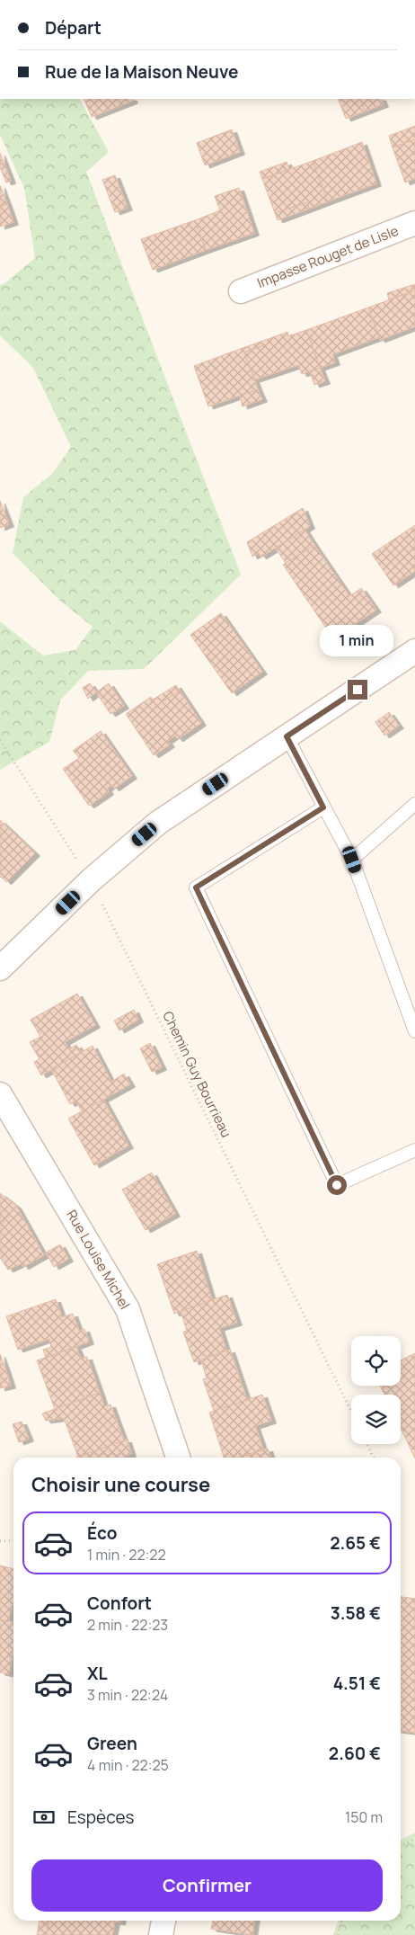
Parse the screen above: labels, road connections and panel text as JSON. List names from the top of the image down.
{
  "streets": {
    "street": ["Impasse Rouget de Lisle", "Rue Louise Michel"],
    "path": ["Chemin Guy Bourrieau"]
  },
  "page": {
    "banner": ["Départ", "Rue de la Maison Neuve"],
    "bubble": "1 min",
    "heading": "Choisir une course",
    "list": [
      {
        "name": "Éco",
        "note": "1 min · 22:22",
        "value": "2.65 €"
      },
      {
        "name": "Confort",
        "note": "2 min · 22:23",
        "value": "3.58 €"
      },
      {
        "name": "XL",
        "note": "3 min · 22:24",
        "value": "4.51 €"
      },
      {
        "name": "Green",
        "note": "4 min · 22:25",
        "value": "2.60 €"
      }
    ],
    "pay": ["Espèces", "150 m"],
    "buttons": "Confirmer"
  }
}
